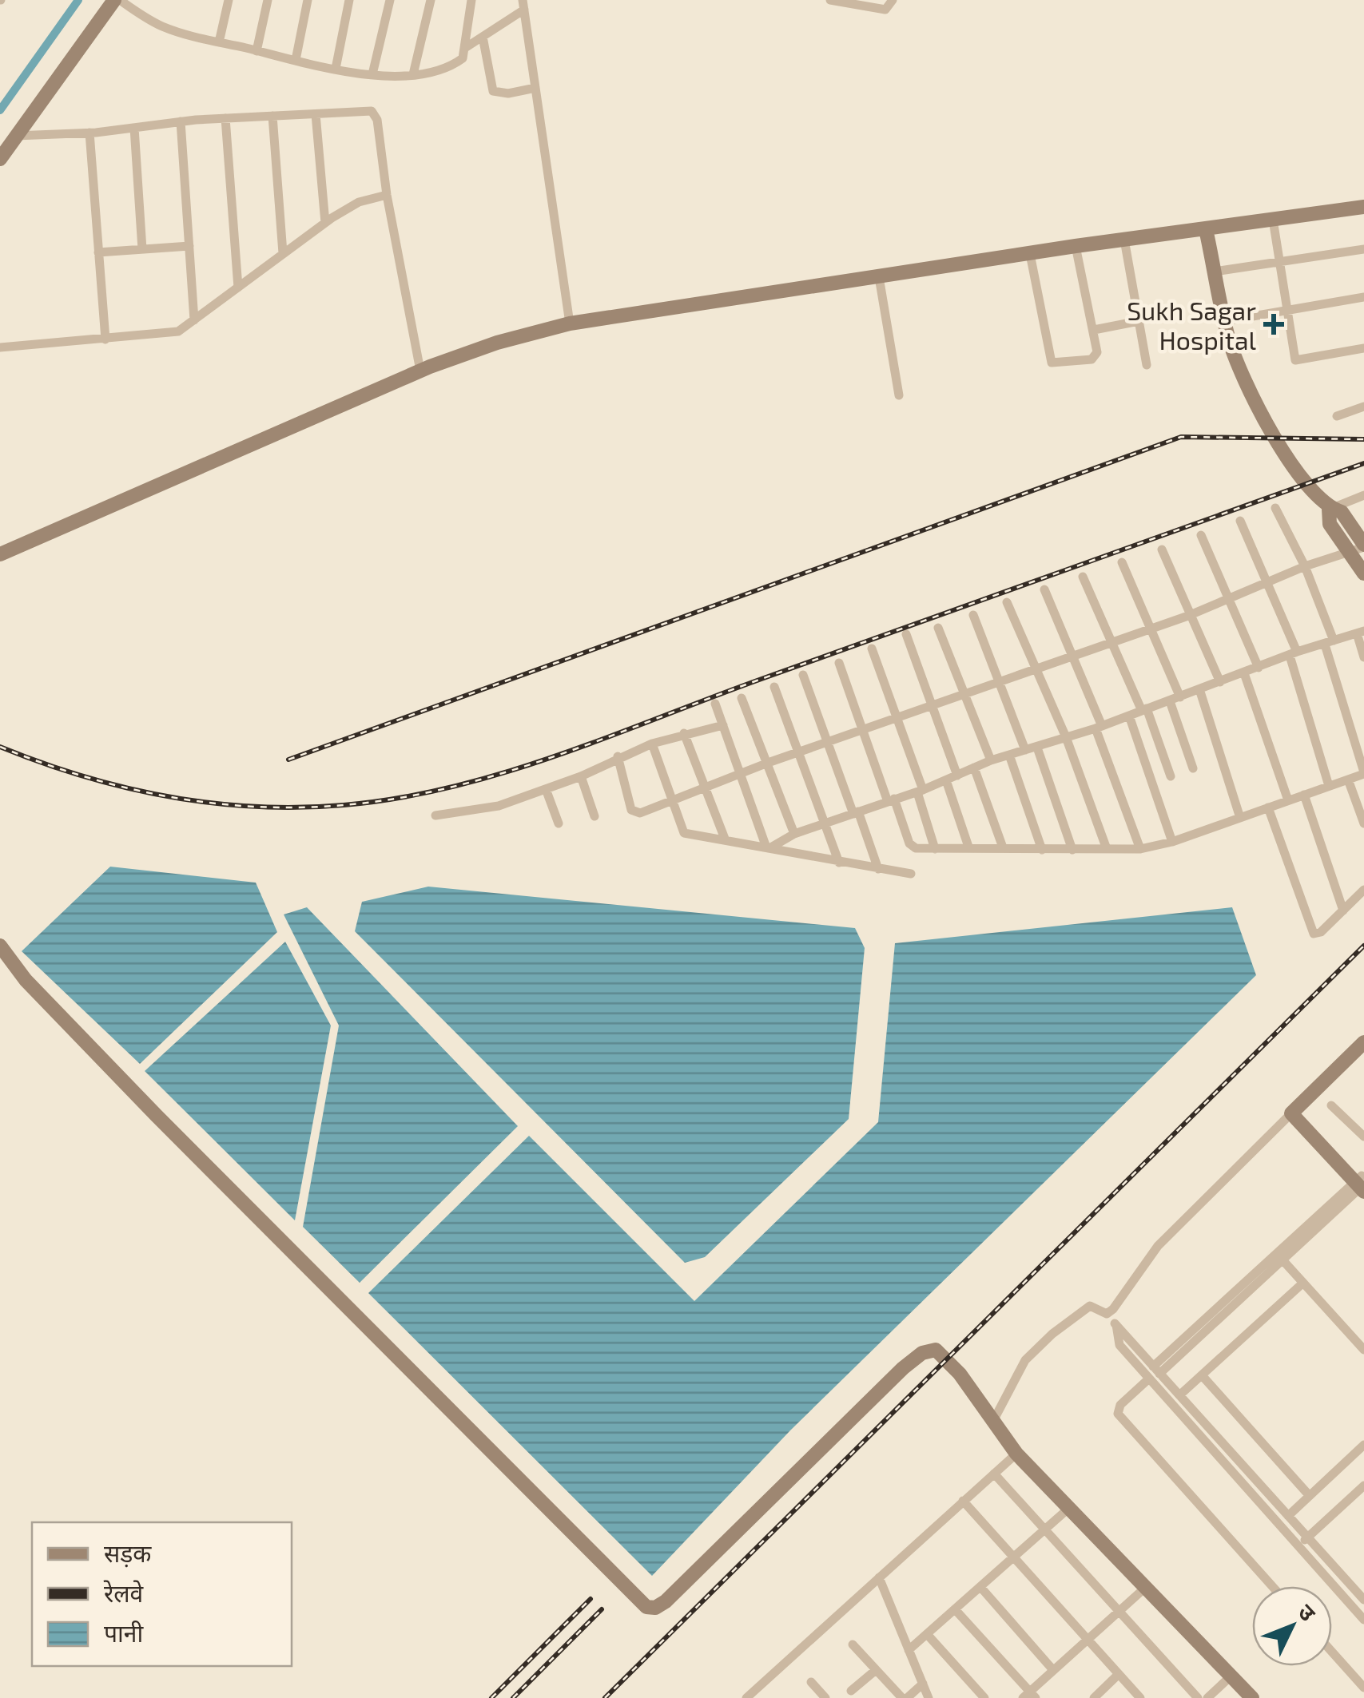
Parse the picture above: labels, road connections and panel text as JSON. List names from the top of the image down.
{
  "places": {
    "health": ["Sukh Sagar Hospital"]
  },
  "legend": ["सड़क", "रेलवे", "पानी"],
  "north": "top right"
}
